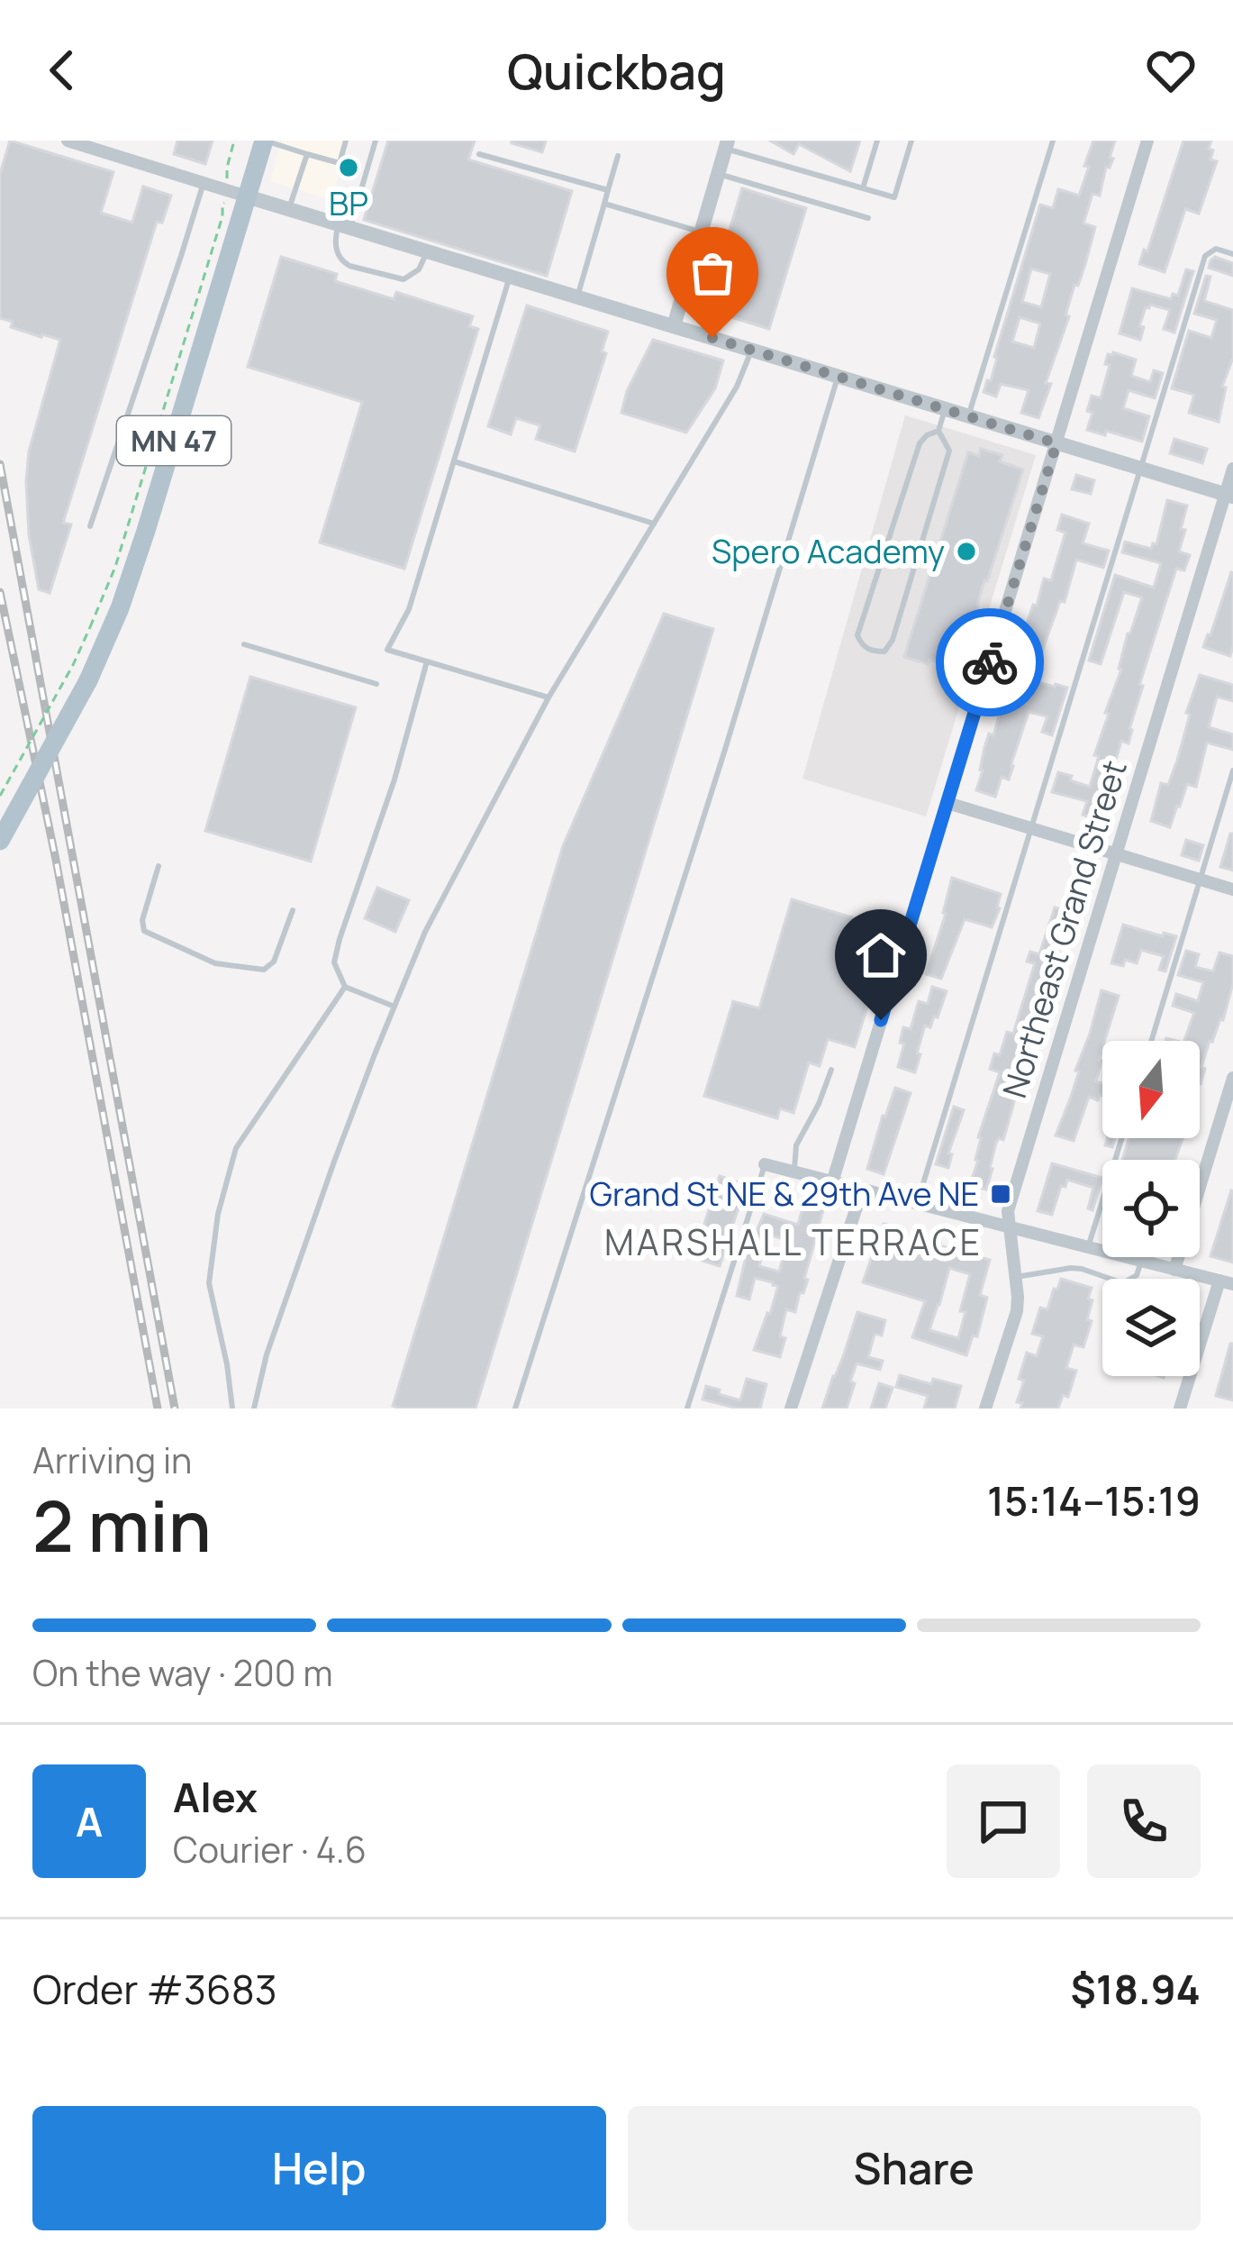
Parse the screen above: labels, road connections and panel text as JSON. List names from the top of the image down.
{
  "streets": {
    "main road": ["MN 47"],
    "street": ["Northeast Grand Street"]
  },
  "districts": ["MARSHALL TERRACE"],
  "places": {
    "other": ["BP", "Spero Academy"],
    "transit": ["Grand St NE & 29th Ave NE"]
  },
  "north": "bottom",
  "page": {
    "header": "Quickbag",
    "heading": ["2 min", "Arriving in", "15:14–15:19"],
    "panel": [
      "Alex",
      "Courier · 4.6",
      "Order #3683",
      "$18.94"
    ],
    "bar": "On the way · 200 m",
    "round": "A",
    "buttons": ["Help", "Share"]
  }
}
